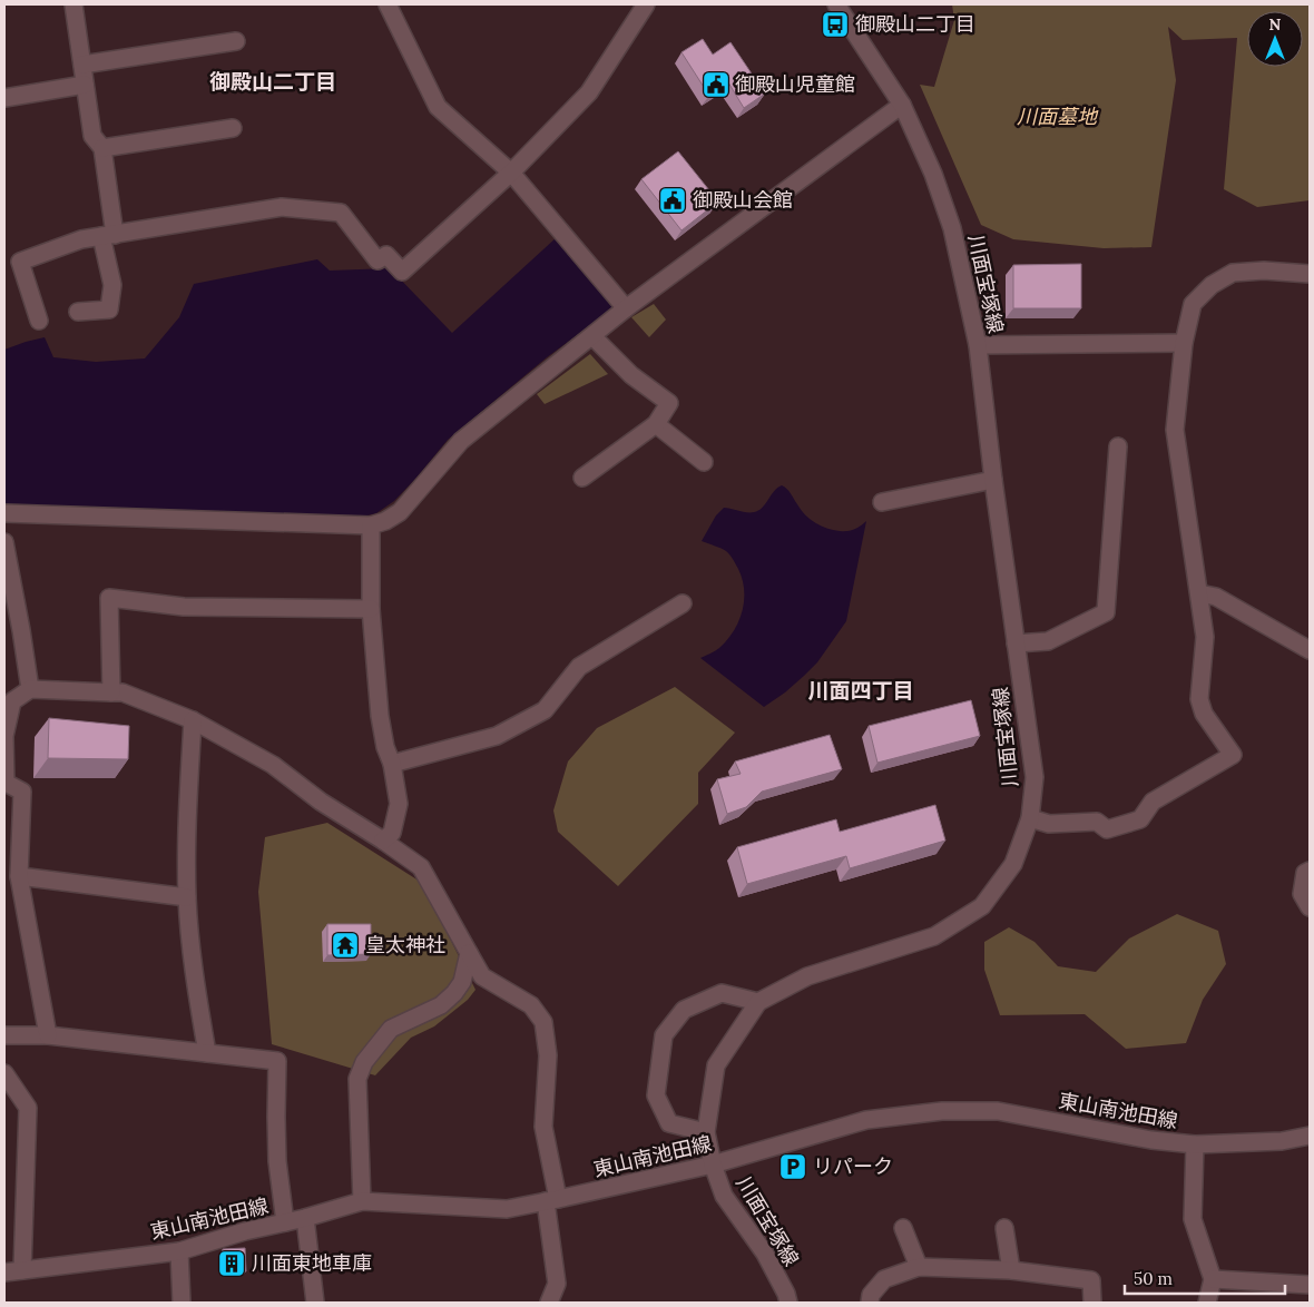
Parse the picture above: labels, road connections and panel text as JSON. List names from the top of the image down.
{
  "streets": {
    "street": ["川面宝塚線", "東山南池田線"]
  },
  "crossings": [
    ["川面宝塚線", "東山南池田線"]
  ],
  "districts": ["御殿山二丁目", "川面四丁目"],
  "parks": ["川面墓地"],
  "places": {
    "bus stop": ["御殿山二丁目"],
    "public building": ["御殿山児童館", "御殿山会館"],
    "temple": ["皇太神社"],
    "parking": ["リパーク"],
    "building": ["川面東地車庫"]
  },
  "scale_bar": "50 m",
  "north": "top"
}
